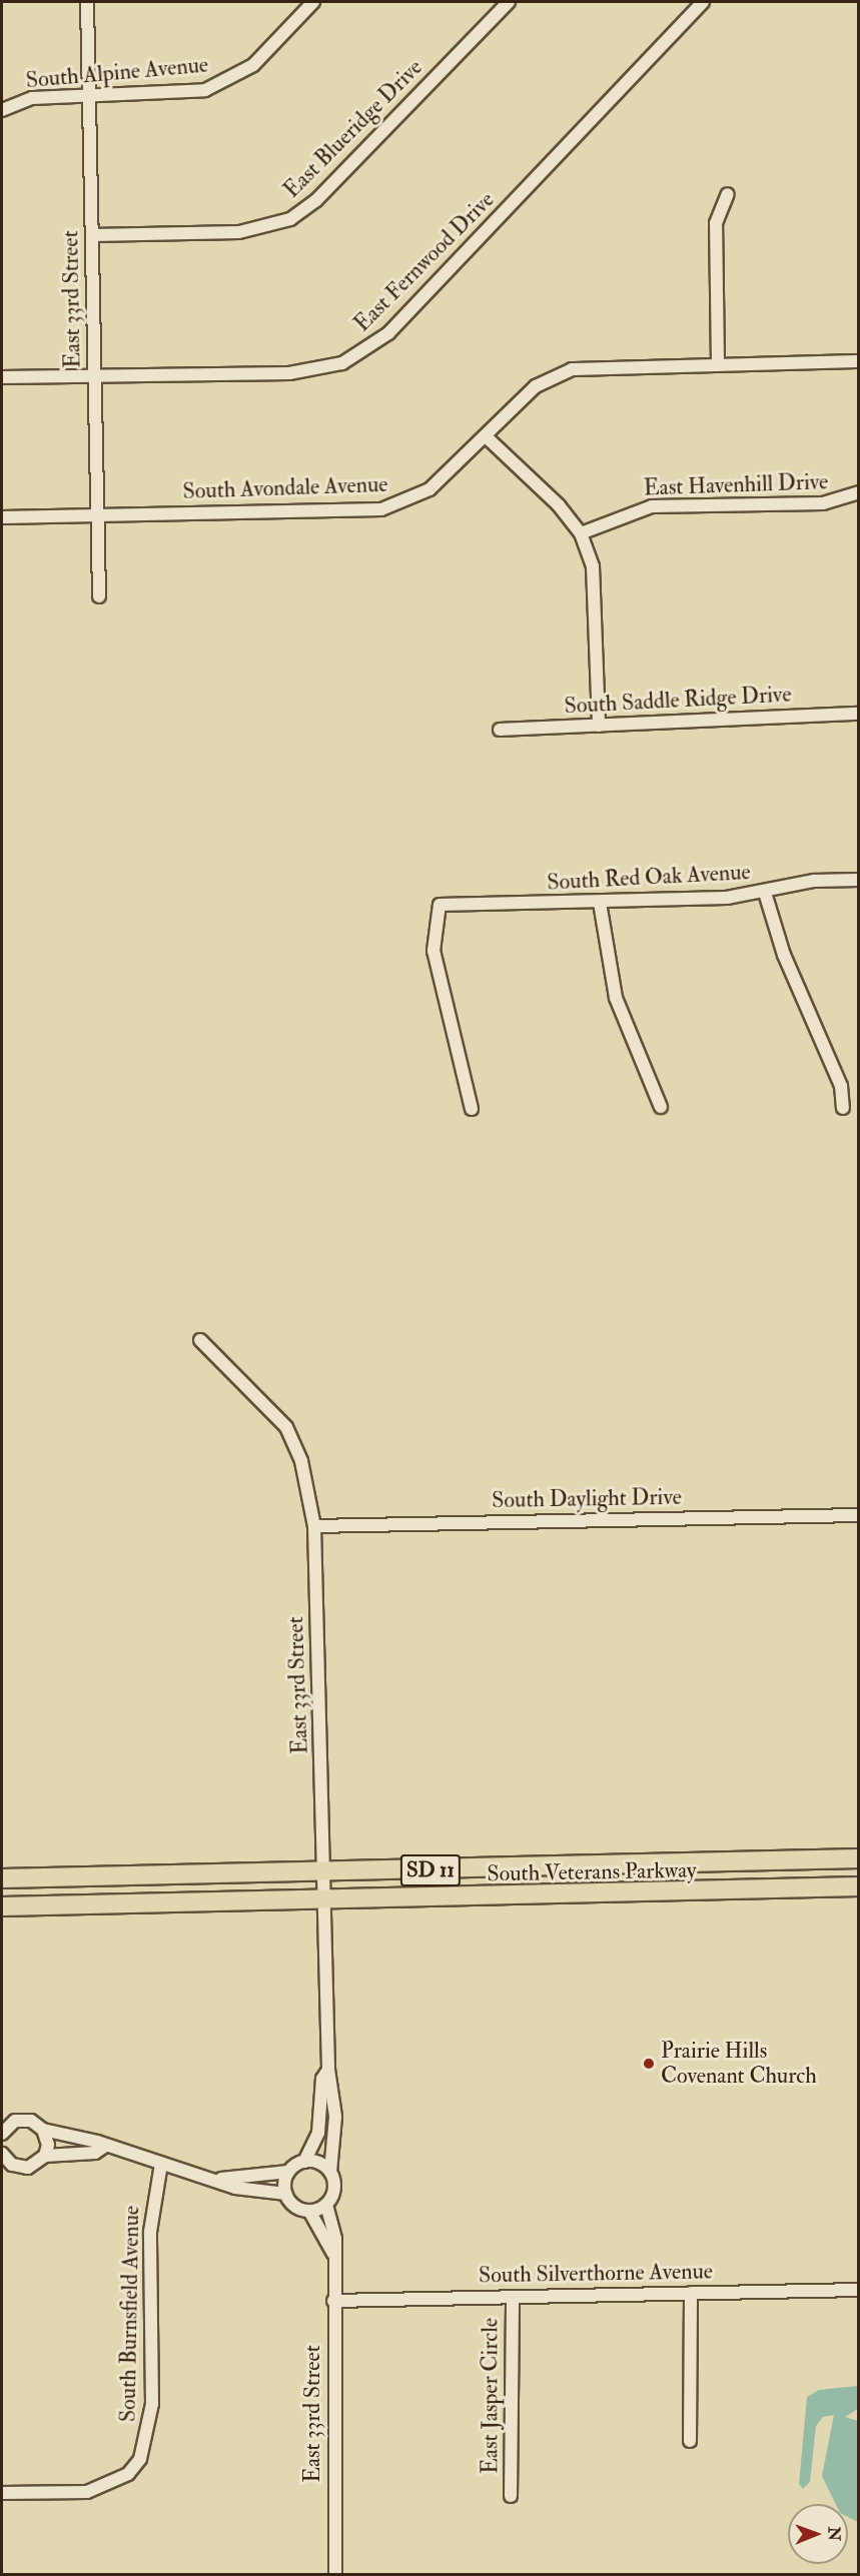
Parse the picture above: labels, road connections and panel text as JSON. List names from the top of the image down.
{
  "streets": {
    "highway": ["SD 11", "South Veterans Parkway"],
    "street": [
      "South Alpine Avenue",
      "East Blueridge Drive",
      "East Fernwood Drive",
      "East 33rd Street",
      "East Havenhill Drive",
      "South Avondale Avenue",
      "South Saddle Ridge Drive",
      "South Red Oak Avenue",
      "South Daylight Drive",
      "South Silverthorne Avenue",
      "South Burnsfield Avenue",
      "East Jasper Circle"
    ]
  },
  "crossings": [
    ["South Alpine Avenue", "East 33rd Street"],
    ["East Blueridge Drive", "East 33rd Street"],
    ["East Fernwood Drive", "East 33rd Street"],
    ["East 33rd Street", "South Avondale Avenue"],
    ["East 33rd Street", "South Daylight Drive"],
    ["East 33rd Street", "South Veterans Parkway"],
    ["East 33rd Street", "South Silverthorne Avenue"],
    ["South Silverthorne Avenue", "East Jasper Circle"]
  ],
  "places": ["Prairie Hills Covenant Church"],
  "north": "right"
}
